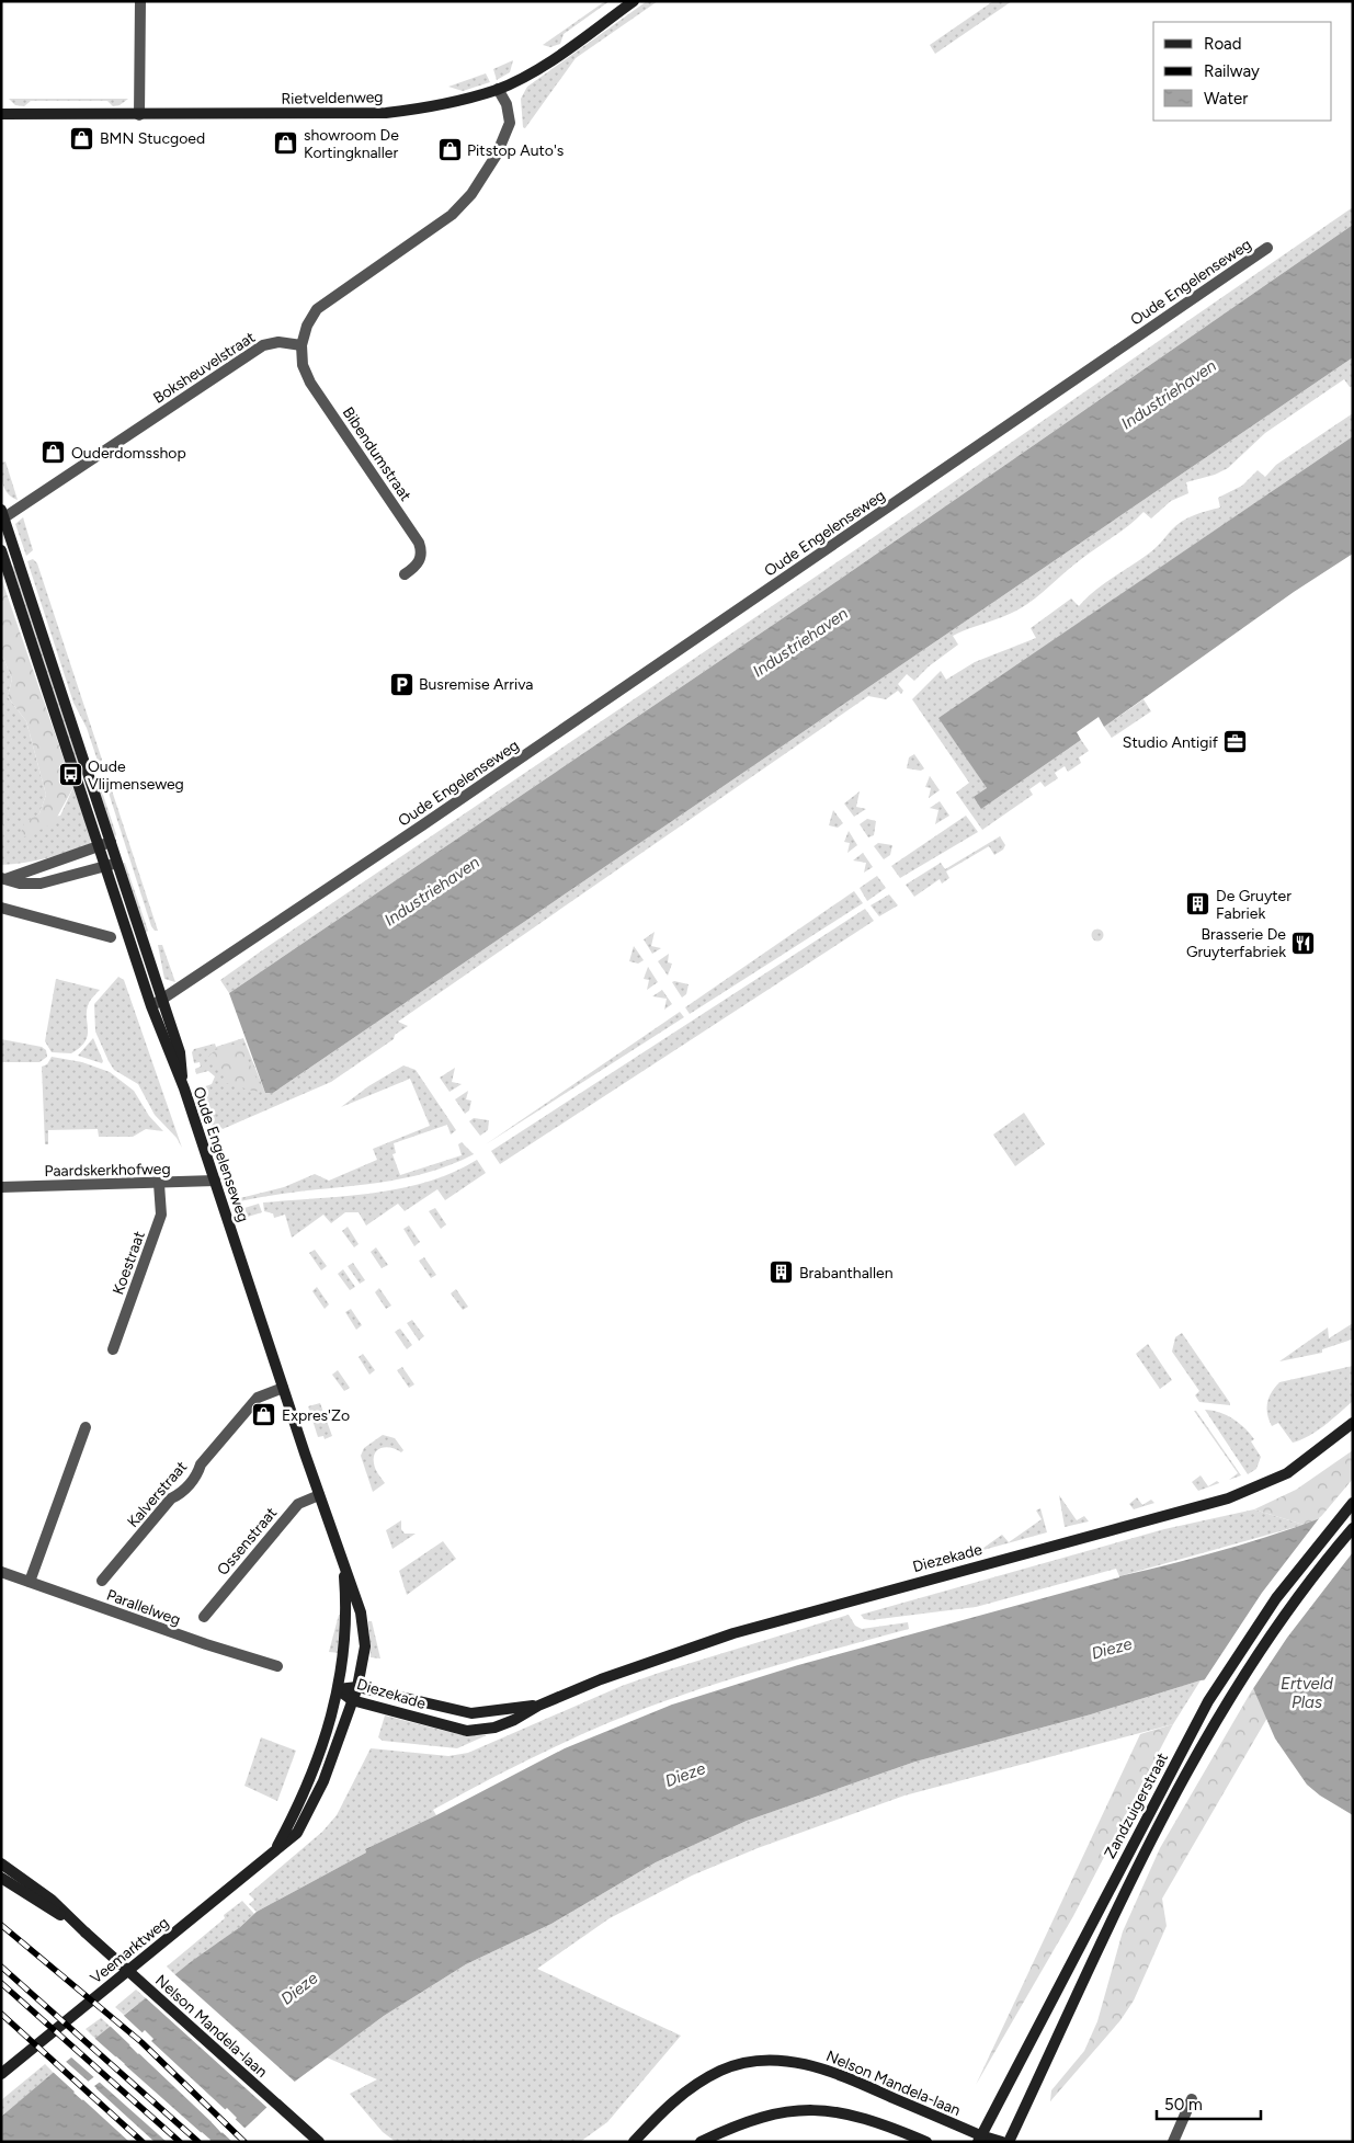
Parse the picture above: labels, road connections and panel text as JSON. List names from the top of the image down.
{
  "streets": {
    "street": [
      "Rietveldenweg",
      "Oude Engelenseweg",
      "Boksheuvelstraat",
      "Bibendumstraat",
      "Paardskerkhofweg",
      "Koestraat",
      "Kalverstraat",
      "Ossenstraat",
      "Diezekade",
      "Parallelweg",
      "Zandzuigerstraat",
      "Veemarktweg",
      "Nelson Mandela-laan"
    ]
  },
  "crossings": [
    ["Oude Engelenseweg", "Paardskerkhofweg"],
    ["Oude Engelenseweg", "Kalverstraat"],
    ["Oude Engelenseweg", "Ossenstraat"],
    ["Oude Engelenseweg", "Diezekade"],
    ["Oude Engelenseweg", "Veemarktweg"],
    ["Boksheuvelstraat", "Bibendumstraat"],
    ["Paardskerkhofweg", "Koestraat"],
    ["Diezekade", "Veemarktweg"],
    ["Zandzuigerstraat", "Nelson Mandela-laan"]
  ],
  "water": ["Industriehaven", "Dieze", "Ertveld Plas"],
  "places": {
    "shop": [
      "BMN Stucgoed",
      "showroom De Kortingknaller",
      "Pitstop Auto's",
      "Ouderdomsshop",
      "Expres'Zo"
    ],
    "parking": ["Busremise Arriva"],
    "office": ["Studio Antigif"],
    "bus stop": ["Oude Vlijmenseweg"],
    "building": ["De Gruyter Fabriek", "Brabanthallen"],
    "restaurant": ["Brasserie De Gruyterfabriek"]
  },
  "legend": ["Road", "Railway", "Water"],
  "scale_bar": "50 m"
}
